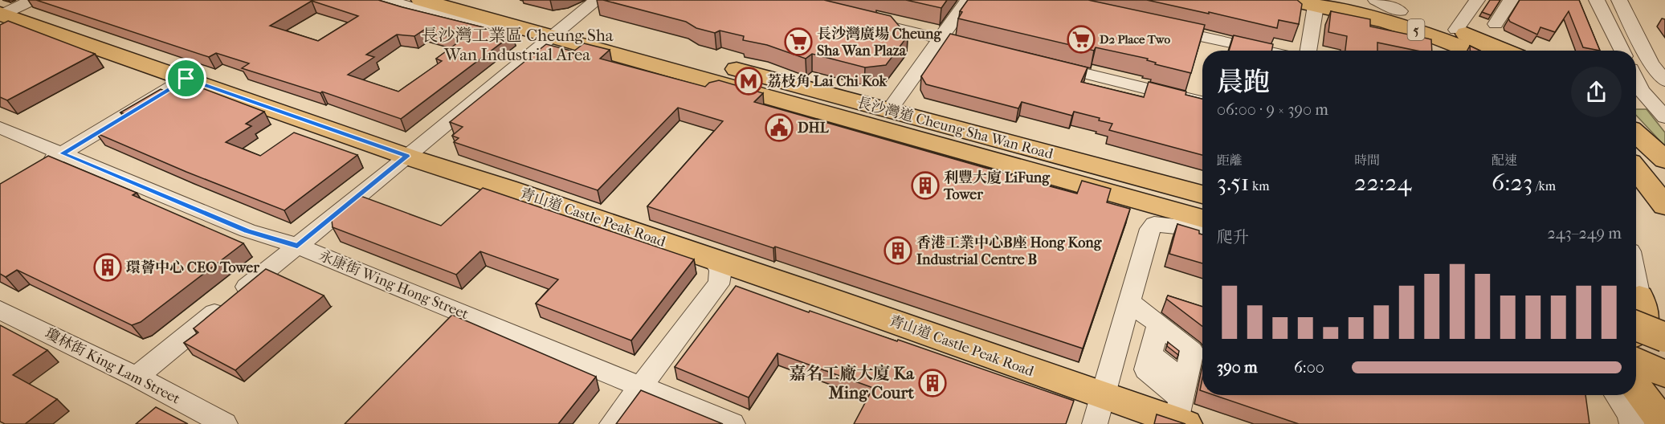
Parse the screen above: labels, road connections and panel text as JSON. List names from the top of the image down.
{
  "streets": {
    "main road": ["5", "長沙灣道 Cheung Sha Wan Road", "青山道 Castle Peak Road"],
    "street": ["永康街 Wing Hong Street", "瓊林街 King Lam Street"]
  },
  "districts": ["長沙灣工業區 Cheung Sha Wan Industrial Area"],
  "places": {
    "supermarket": ["D2 Place Two", "長沙灣廣場 Cheung Sha Wan Plaza"],
    "metro station": ["荔枝角 Lai Chi Kok"],
    "public building": ["DHL"],
    "building": [
      "利豐大廈 LiFung Tower",
      "香港工業中心B座 Hong Kong Industrial Centre B",
      "環薈中心 CEO Tower",
      "嘉名工廠大廈 Ka Ming Court"
    ]
  },
  "page": {
    "heading": ["晨跑", "06:00 · 9 × 390 m"],
    "stats": [
      ["距離", "3.51 km"],
      ["時間", "22:24"],
      ["配速", "6:23 /km"]
    ],
    "chart": ["爬升", "243–249 m"],
    "list": [
      {
        "name": "390 m",
        "note": "6:00"
      }
    ]
  }
}
